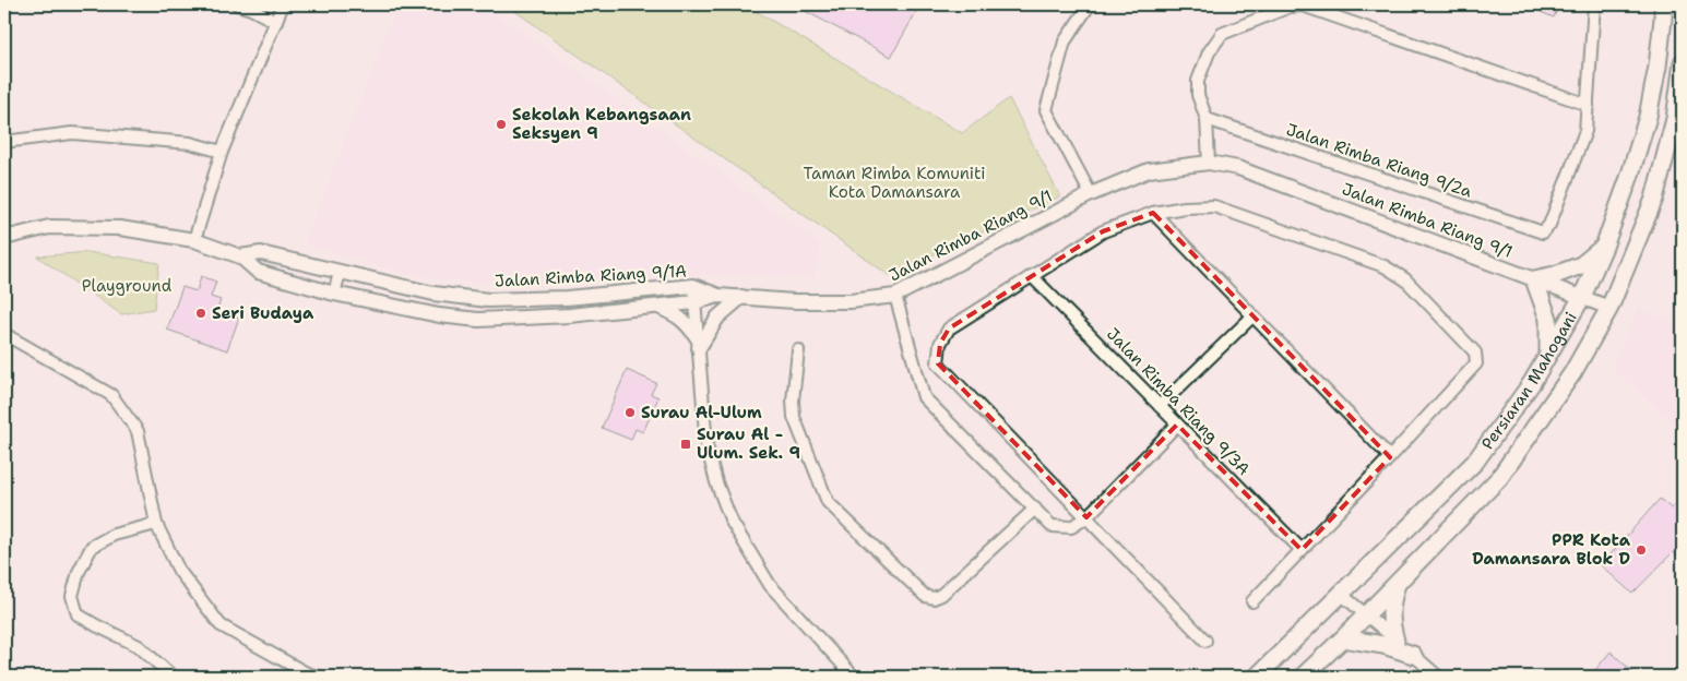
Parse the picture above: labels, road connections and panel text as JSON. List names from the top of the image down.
{
  "streets": {
    "main road": ["Persiaran Mahogani"],
    "street": [
      "Jalan Rimba Riang 9/2a",
      "Jalan Rimba Riang 9/1",
      "Jalan Rimba Riang 9/1A",
      "Jalan Rimba Riang 9/3A"
    ]
  },
  "crossings": [
    ["Jalan Rimba Riang 9/1", "Jalan Rimba Riang 9/1A"],
    ["Jalan Rimba Riang 9/1", "Persiaran Mahogani"]
  ],
  "parks": ["Taman Rimba Komuniti Kota Damansara", "Playground"],
  "places": {
    "other": [
      "Sekolah Kebangsaan Seksyen 9",
      "Seri Budaya",
      "Surau Al-Ulum",
      "PPR Kota Damansara Blok D"
    ],
    "transit": ["Surau Al - Ulum. Sek. 9"]
  }
}
